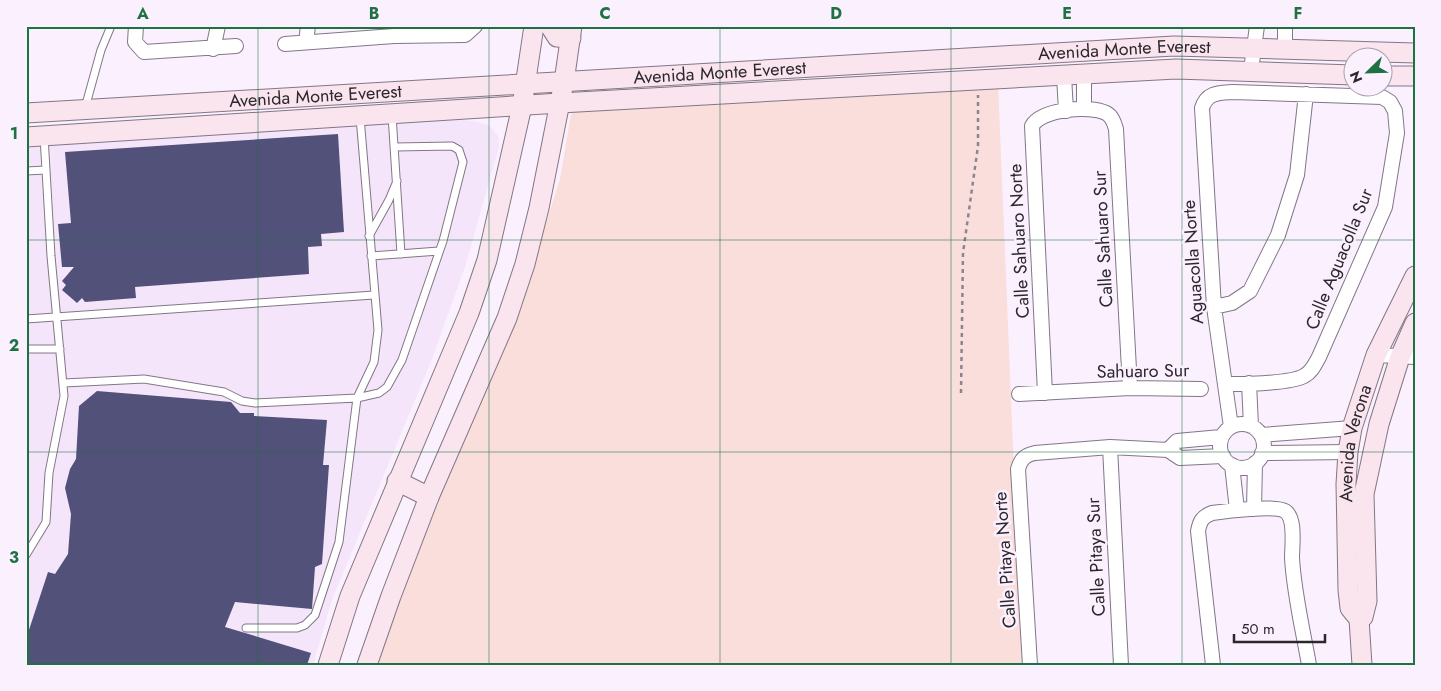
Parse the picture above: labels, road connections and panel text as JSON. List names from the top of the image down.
{
  "streets": {
    "main road": ["Avenida Monte Everest", "Avenida Verona"],
    "street": [
      "Calle Sahuaro Sur",
      "Calle Sahuaro Norte",
      "Calle Aguacolla Sur",
      "Aguacolla Norte",
      "Sahuaro Sur",
      "Calle Pitaya Sur",
      "Calle Pitaya Norte"
    ]
  },
  "crossings": [
    ["Calle Sahuaro Sur", "Calle Sahuaro Norte"],
    ["Calle Sahuaro Sur", "Sahuaro Sur"],
    ["Calle Sahuaro Norte", "Sahuaro Sur"],
    ["Calle Aguacolla Sur", "Aguacolla Norte"],
    ["Calle Pitaya Sur", "Calle Pitaya Norte"]
  ],
  "scale_bar": "50 m",
  "north": "bottom left",
  "grid": {
    "columns": [
      "A",
      "B",
      "C",
      "D",
      "E",
      "F"
    ],
    "rows": ["1", "2", "3"]
  }
}
